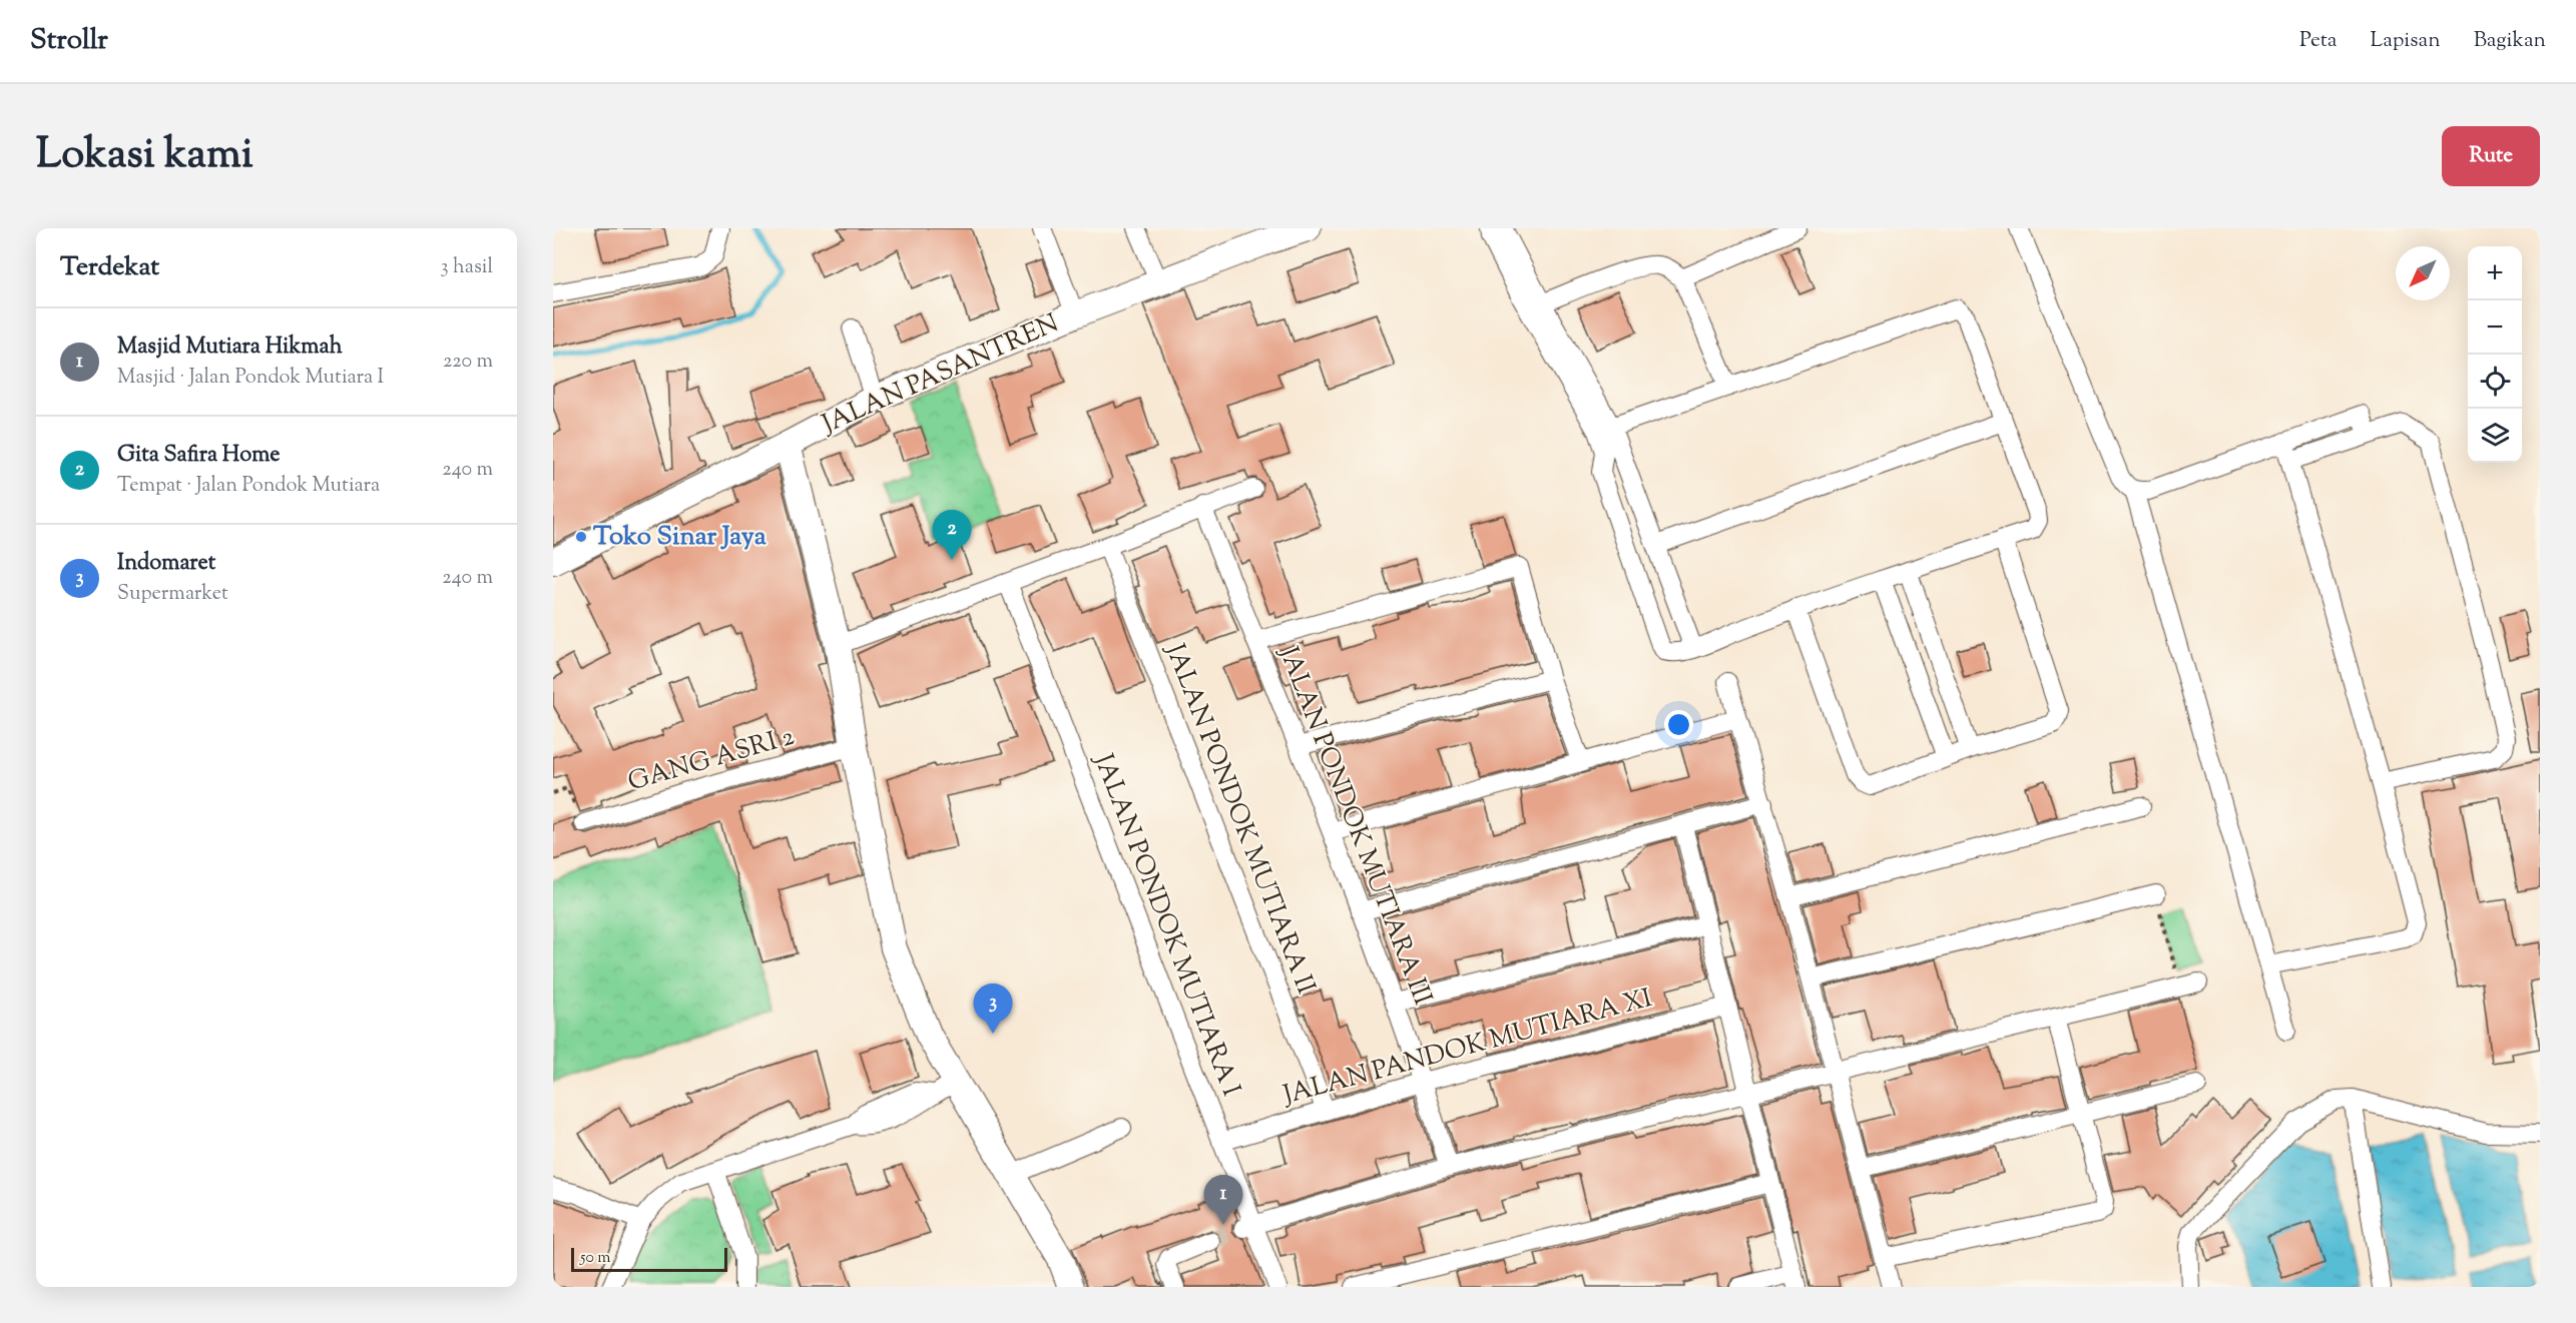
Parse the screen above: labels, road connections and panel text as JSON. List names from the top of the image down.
{
  "streets": {
    "main road": ["JALAN PASANTREN"],
    "street": [
      "GANG ASRI 2",
      "JALAN PONDOK MUTIARA II",
      "JALAN PONDOK MUTIARA III",
      "JALAN PONDOK MUTIARA I",
      "JALAN PANDOK MUTIARA XI"
    ]
  },
  "crossings": [
    ["JALAN PONDOK MUTIARA II", "JALAN PANDOK MUTIARA XI"],
    ["JALAN PONDOK MUTIARA III", "JALAN PANDOK MUTIARA XI"],
    ["JALAN PONDOK MUTIARA I", "JALAN PANDOK MUTIARA XI"]
  ],
  "places": ["Toko Sinar Jaya"],
  "scale_bar": "50 m",
  "north": "bottom left",
  "page": {
    "header": "Strollr",
    "nav": ["Peta", "Lapisan", "Bagikan"],
    "title": "Lokasi kami",
    "buttons": "Rute",
    "heading": ["Terdekat", "3 hasil"],
    "map_buttons": ["+", "−"],
    "list": [
      {
        "mark": "1",
        "name": "Masjid Mutiara Hikmah",
        "note": "Masjid · Jalan Pondok Mutiara I",
        "value": "220 m"
      },
      {
        "mark": "2",
        "name": "Gita Safira Home",
        "note": "Tempat · Jalan Pondok Mutiara",
        "value": "240 m"
      },
      {
        "mark": "3",
        "name": "Indomaret",
        "note": "Supermarket",
        "value": "240 m"
      }
    ],
    "pins": ["2", "3", "1"],
    "scale": "50 m"
  }
}
